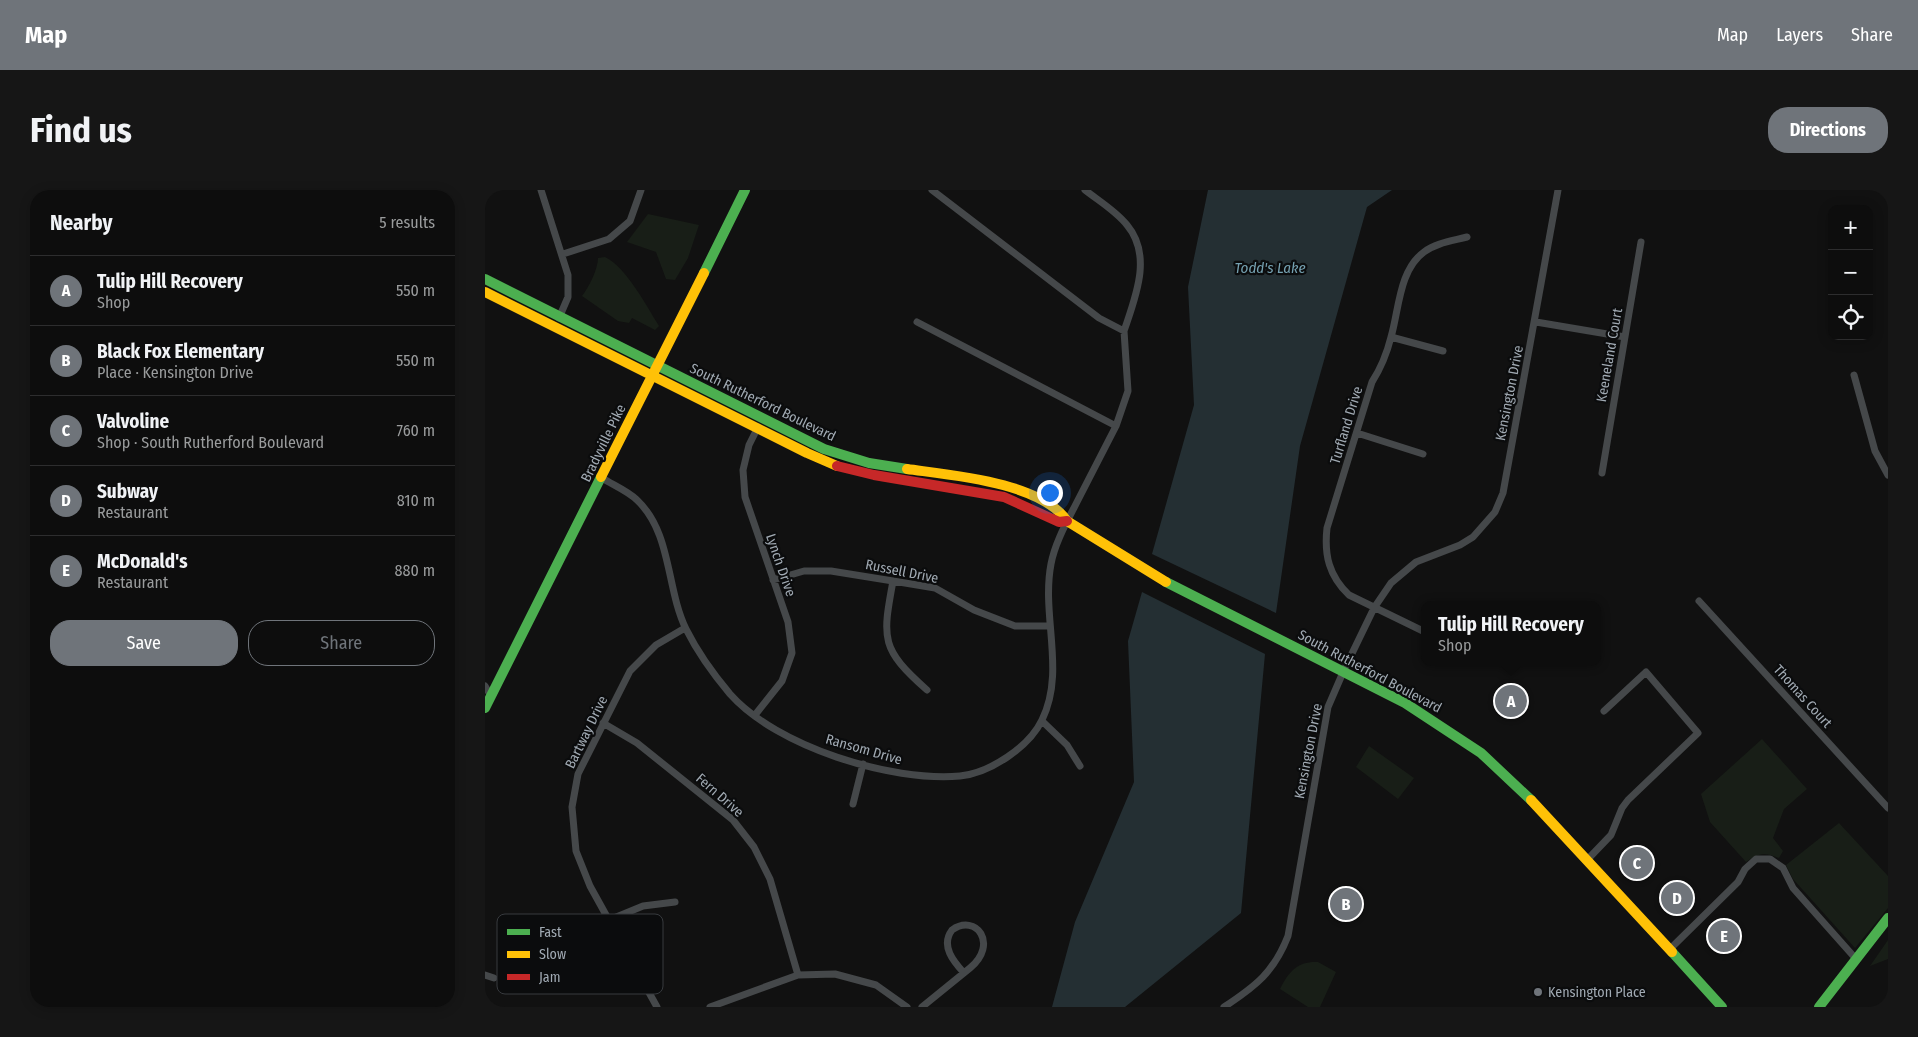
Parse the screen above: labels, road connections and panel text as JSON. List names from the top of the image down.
{
  "streets": {
    "main road": ["South Rutherford Boulevard", "Bradyville Pike"],
    "street": [
      "Keeneland Court",
      "Kensington Drive",
      "Turfland Drive",
      "Lynch Drive",
      "Russell Drive",
      "Thomas Court",
      "Bartway Drive",
      "Ransom Drive",
      "Fern Drive"
    ]
  },
  "crossings": [
    ["Kensington Drive", "South Rutherford Boulevard"],
    ["Kensington Drive", "Turfland Drive"],
    ["South Rutherford Boulevard", "Bradyville Pike"],
    ["South Rutherford Boulevard", "Lynch Drive"],
    ["South Rutherford Boulevard", "Ransom Drive"],
    ["Bradyville Pike", "Ransom Drive"],
    ["Lynch Drive", "Russell Drive"],
    ["Lynch Drive", "Ransom Drive"],
    ["Russell Drive", "Ransom Drive"],
    ["Bartway Drive", "Ransom Drive"],
    ["Bartway Drive", "Fern Drive"]
  ],
  "water": ["Todd's Lake"],
  "places": ["Kensington Place"],
  "legend": ["Fast", "Slow", "Jam"],
  "page": {
    "header": "Map",
    "nav": ["Map", "Layers", "Share"],
    "buttons": [
      "Directions",
      ["Save", "Share"]
    ],
    "title": "Find us",
    "heading": ["Nearby", "5 results"],
    "map_buttons": ["+", "−"],
    "list": [
      {
        "mark": "A",
        "name": "Tulip Hill Recovery",
        "note": "Shop",
        "value": "550 m"
      },
      {
        "mark": "B",
        "name": "Black Fox Elementary",
        "note": "Place · Kensington Drive",
        "value": "550 m"
      },
      {
        "mark": "C",
        "name": "Valvoline",
        "note": "Shop · South Rutherford Boulevard",
        "value": "760 m"
      },
      {
        "mark": "D",
        "name": "Subway",
        "note": "Restaurant",
        "value": "810 m"
      },
      {
        "mark": "E",
        "name": "McDonald's",
        "note": "Restaurant",
        "value": "880 m"
      }
    ],
    "popup": ["Tulip Hill Recovery", "Shop"],
    "pins": [
      "A",
      "C",
      "D",
      "B",
      "E"
    ]
  }
}
